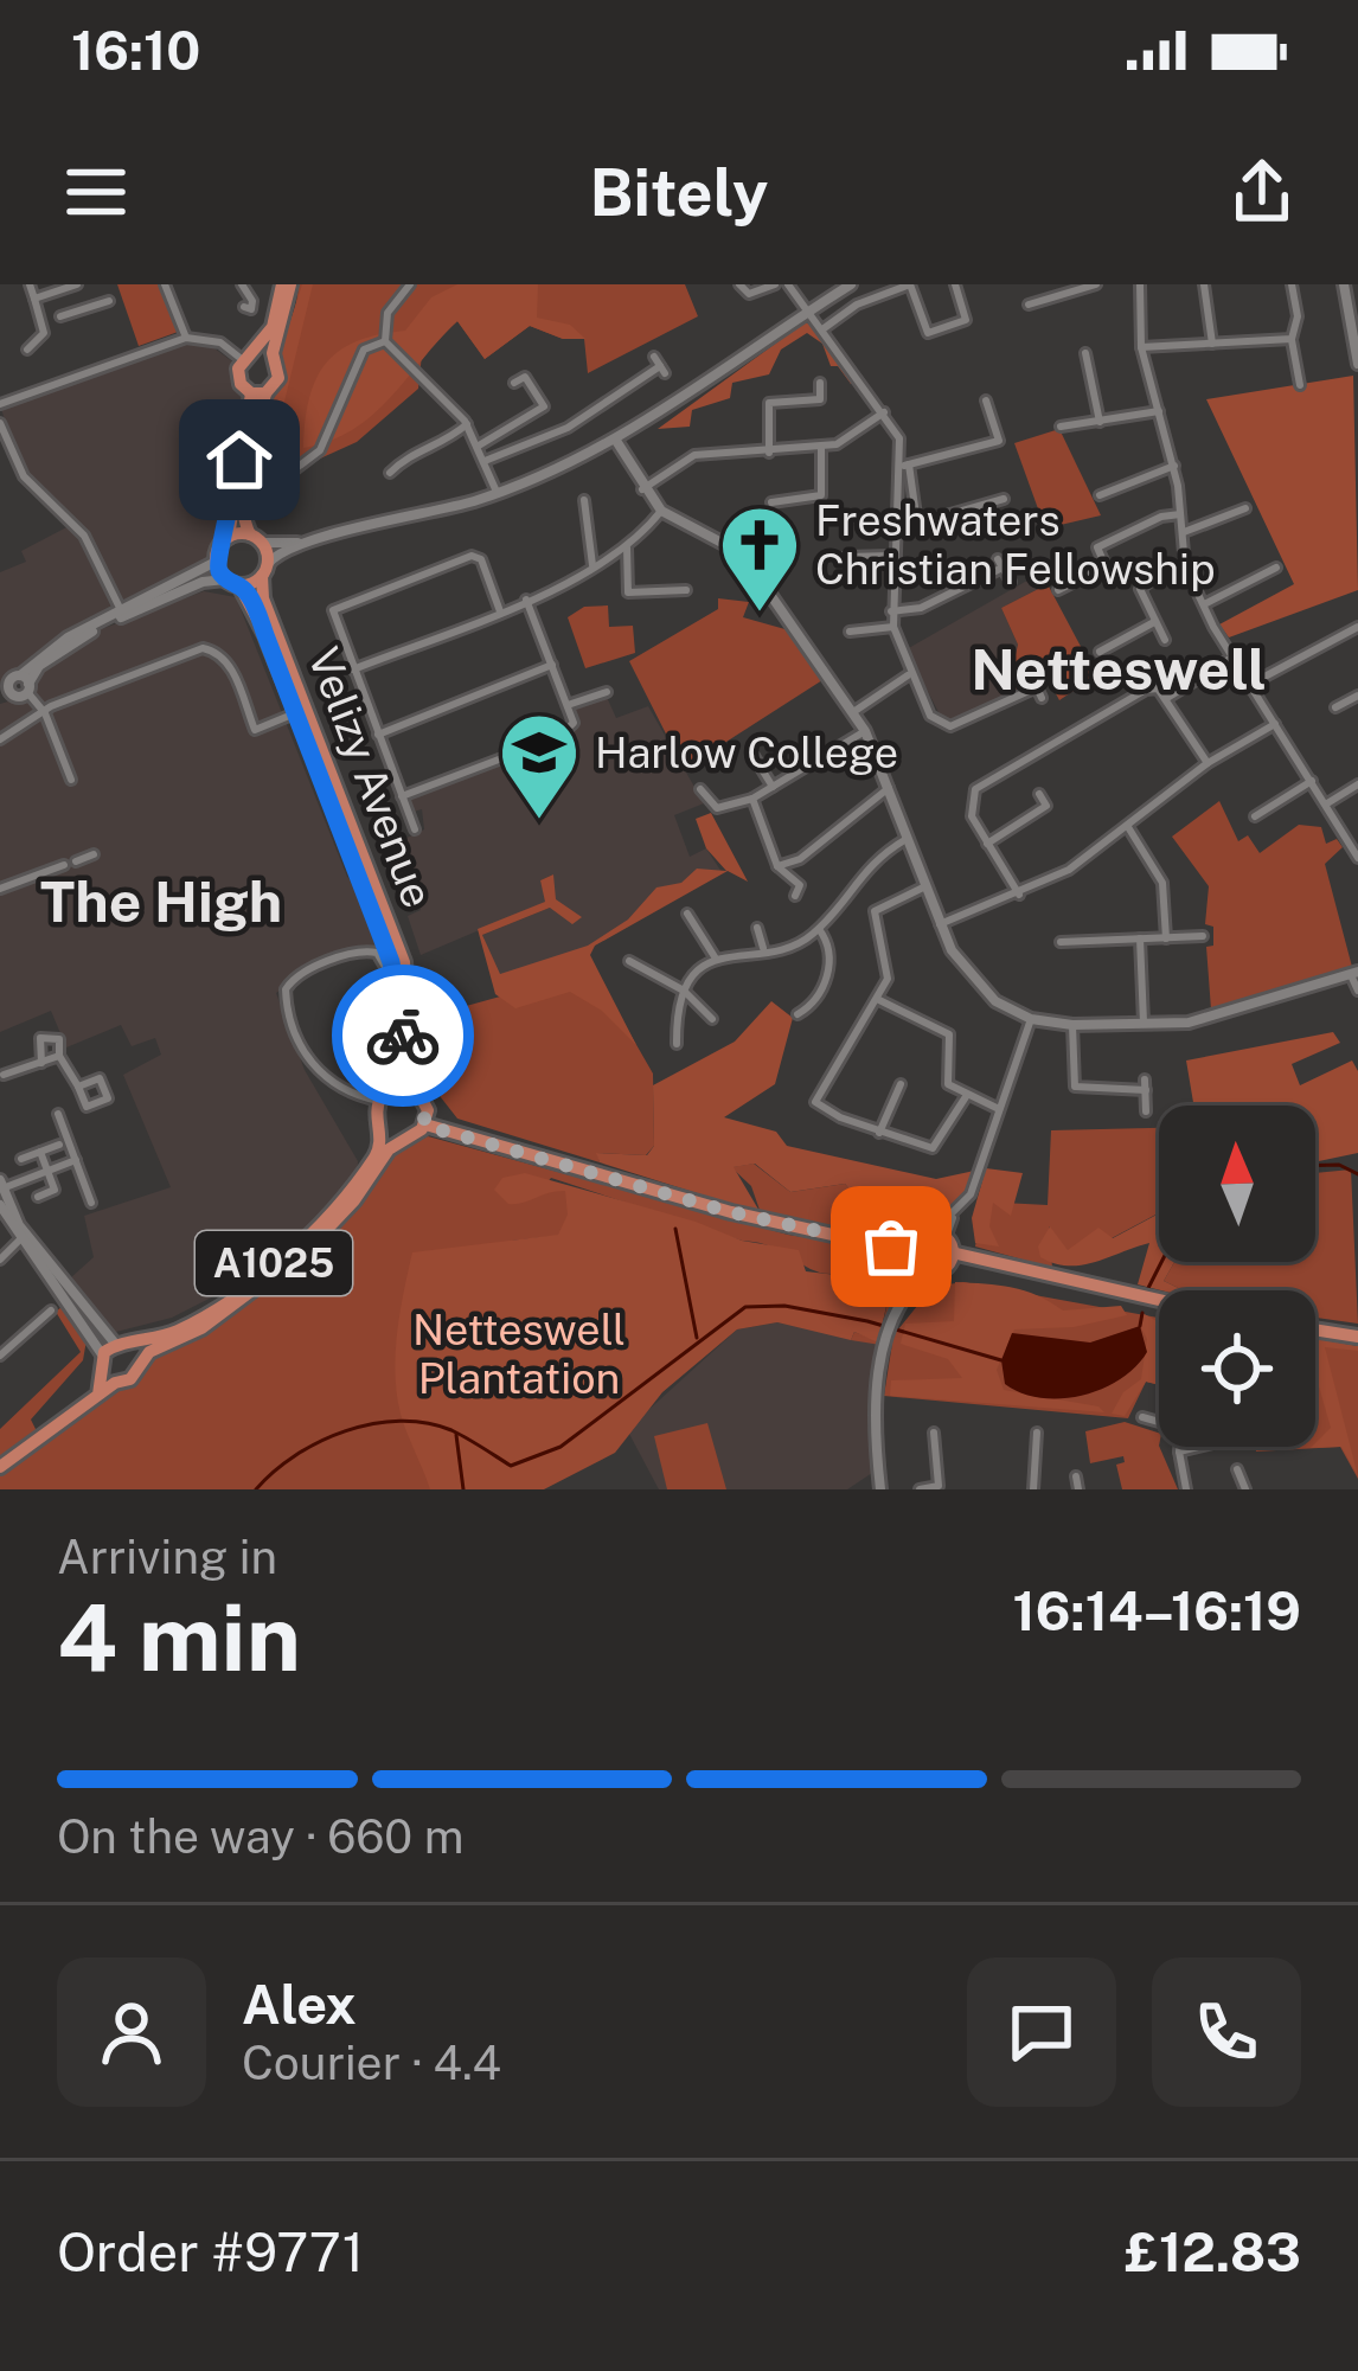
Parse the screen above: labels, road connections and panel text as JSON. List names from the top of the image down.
{
  "streets": {
    "main road": ["Velizy Avenue", "A1025"]
  },
  "crossings": [
    ["Velizy Avenue", "A1025"]
  ],
  "districts": ["Netteswell", "The High"],
  "parks": ["Netteswell Plantation"],
  "places": {
    "church": ["Freshwaters Christian Fellowship"],
    "school or university": ["Harlow College"]
  },
  "north": "top",
  "page": {
    "status": "16:10",
    "header": "Bitely",
    "heading": ["4 min", "Arriving in", "16:14–16:19"],
    "panel": [
      "Alex",
      "Courier · 4.4",
      "Order #9771",
      "£12.83"
    ],
    "bar": "On the way · 660 m"
  }
}
